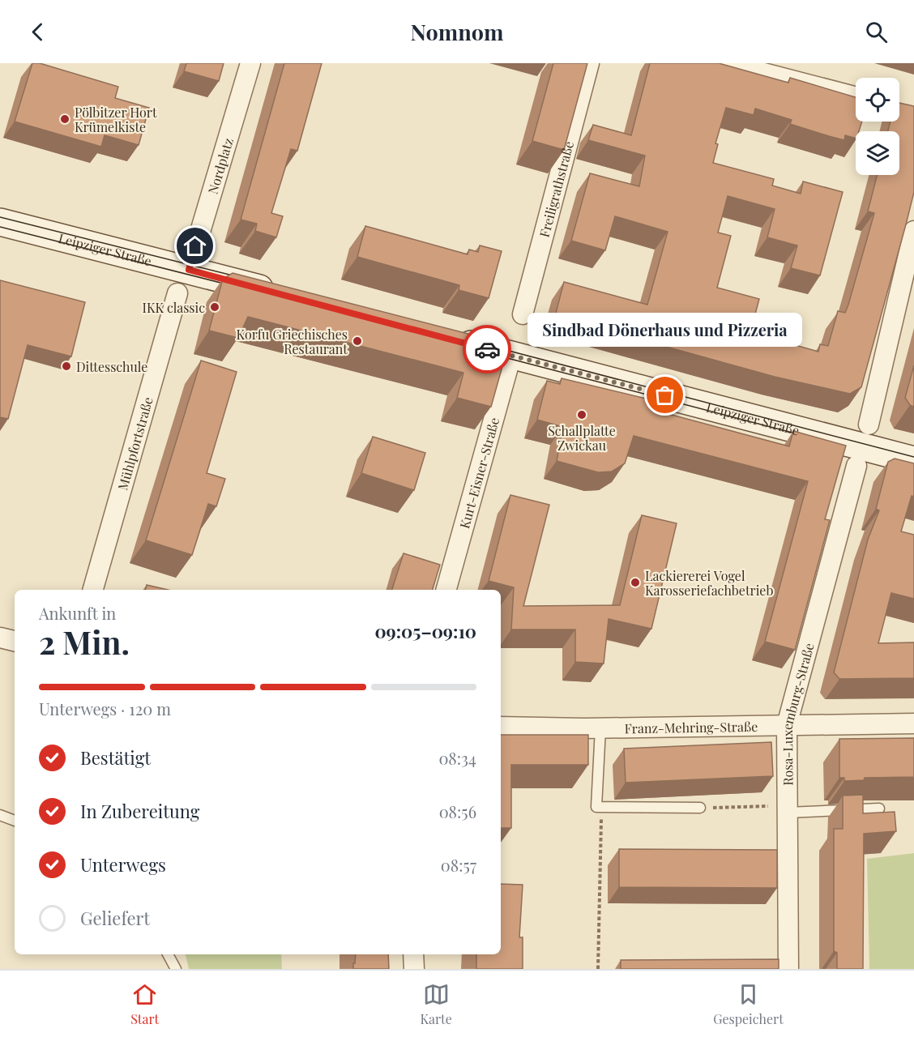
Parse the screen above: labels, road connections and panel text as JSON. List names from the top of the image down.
{
  "streets": {
    "street": [
      "Nordplatz",
      "Freiligrathstraße",
      "Leipziger Straße",
      "Mühlpfortstraße",
      "Kurt-Eisner-Straße",
      "Rosa-Luxemburg-Straße",
      "Franz-Mehring-Straße"
    ]
  },
  "crossings": [
    ["Nordplatz", "Leipziger Straße"],
    ["Nordplatz", "Mühlpfortstraße"],
    ["Leipziger Straße", "Mühlpfortstraße"],
    ["Leipziger Straße", "Kurt-Eisner-Straße"],
    ["Rosa-Luxemburg-Straße", "Franz-Mehring-Straße"]
  ],
  "places": [
    "Pölbitzer Hort Krümelkiste",
    "IKK classic",
    "Korfu Griechisches Restaurant",
    "Dittesschule",
    "Sindbad Dönerhaus und Pizzeria",
    "Schallplatte Zwickau",
    "Lackiererei Vogel Karosseriefachbetrieb"
  ],
  "page": {
    "header": "Nomnom",
    "bubble": "Sindbad Dönerhaus und Pizzeria",
    "heading": ["2 Min.", "Ankunft in", "09:05–09:10"],
    "bar": "Unterwegs · 120 m",
    "list": [
      ["Bestätigt", "08:34"],
      ["In Zubereitung", "08:56"],
      ["Unterwegs", "08:57"],
      "Geliefert"
    ],
    "tabs": ["Start", "Karte", "Gespeichert"]
  }
}
